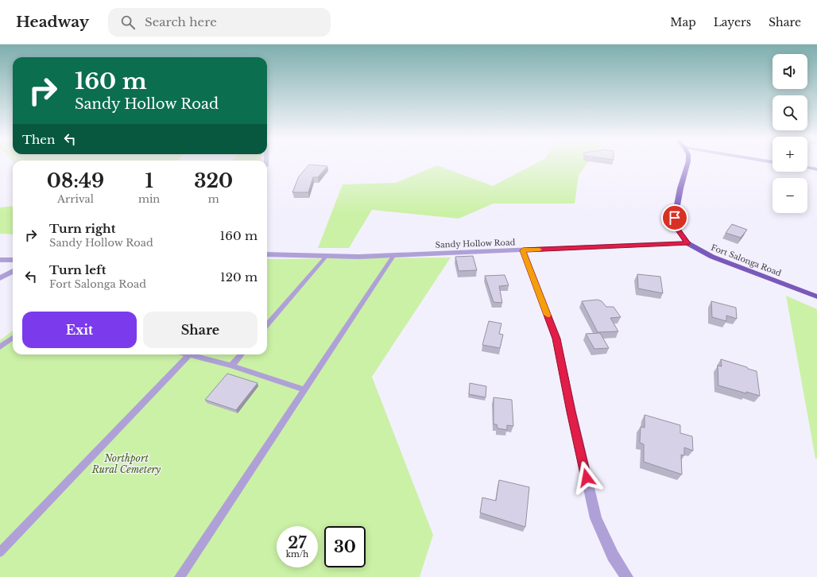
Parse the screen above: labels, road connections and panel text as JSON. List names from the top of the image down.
{
  "streets": {
    "main road": ["Fort Salonga Road"],
    "street": ["Sandy Hollow Road"]
  },
  "crossings": [
    ["Sandy Hollow Road", "Fort Salonga Road"]
  ],
  "parks": ["Northport Rural Cemetery"],
  "page": {
    "header": "Headway",
    "search": "Search here",
    "nav": ["Map", "Layers", "Share"],
    "map_buttons": ["+", "−"],
    "turn": ["160 m", "Sandy Hollow Road"],
    "then": "Then",
    "eta": [
      "08:49",
      "Arrival",
      "1",
      "min",
      "320",
      "m"
    ],
    "list": [
      {
        "name": "Turn right",
        "note": "Sandy Hollow Road",
        "value": "160 m"
      },
      {
        "name": "Turn left",
        "note": "Fort Salonga Road",
        "value": "120 m"
      }
    ],
    "buttons": ["Exit", "Share"],
    "speed": "27 km/h",
    "limit": "30"
  }
}
